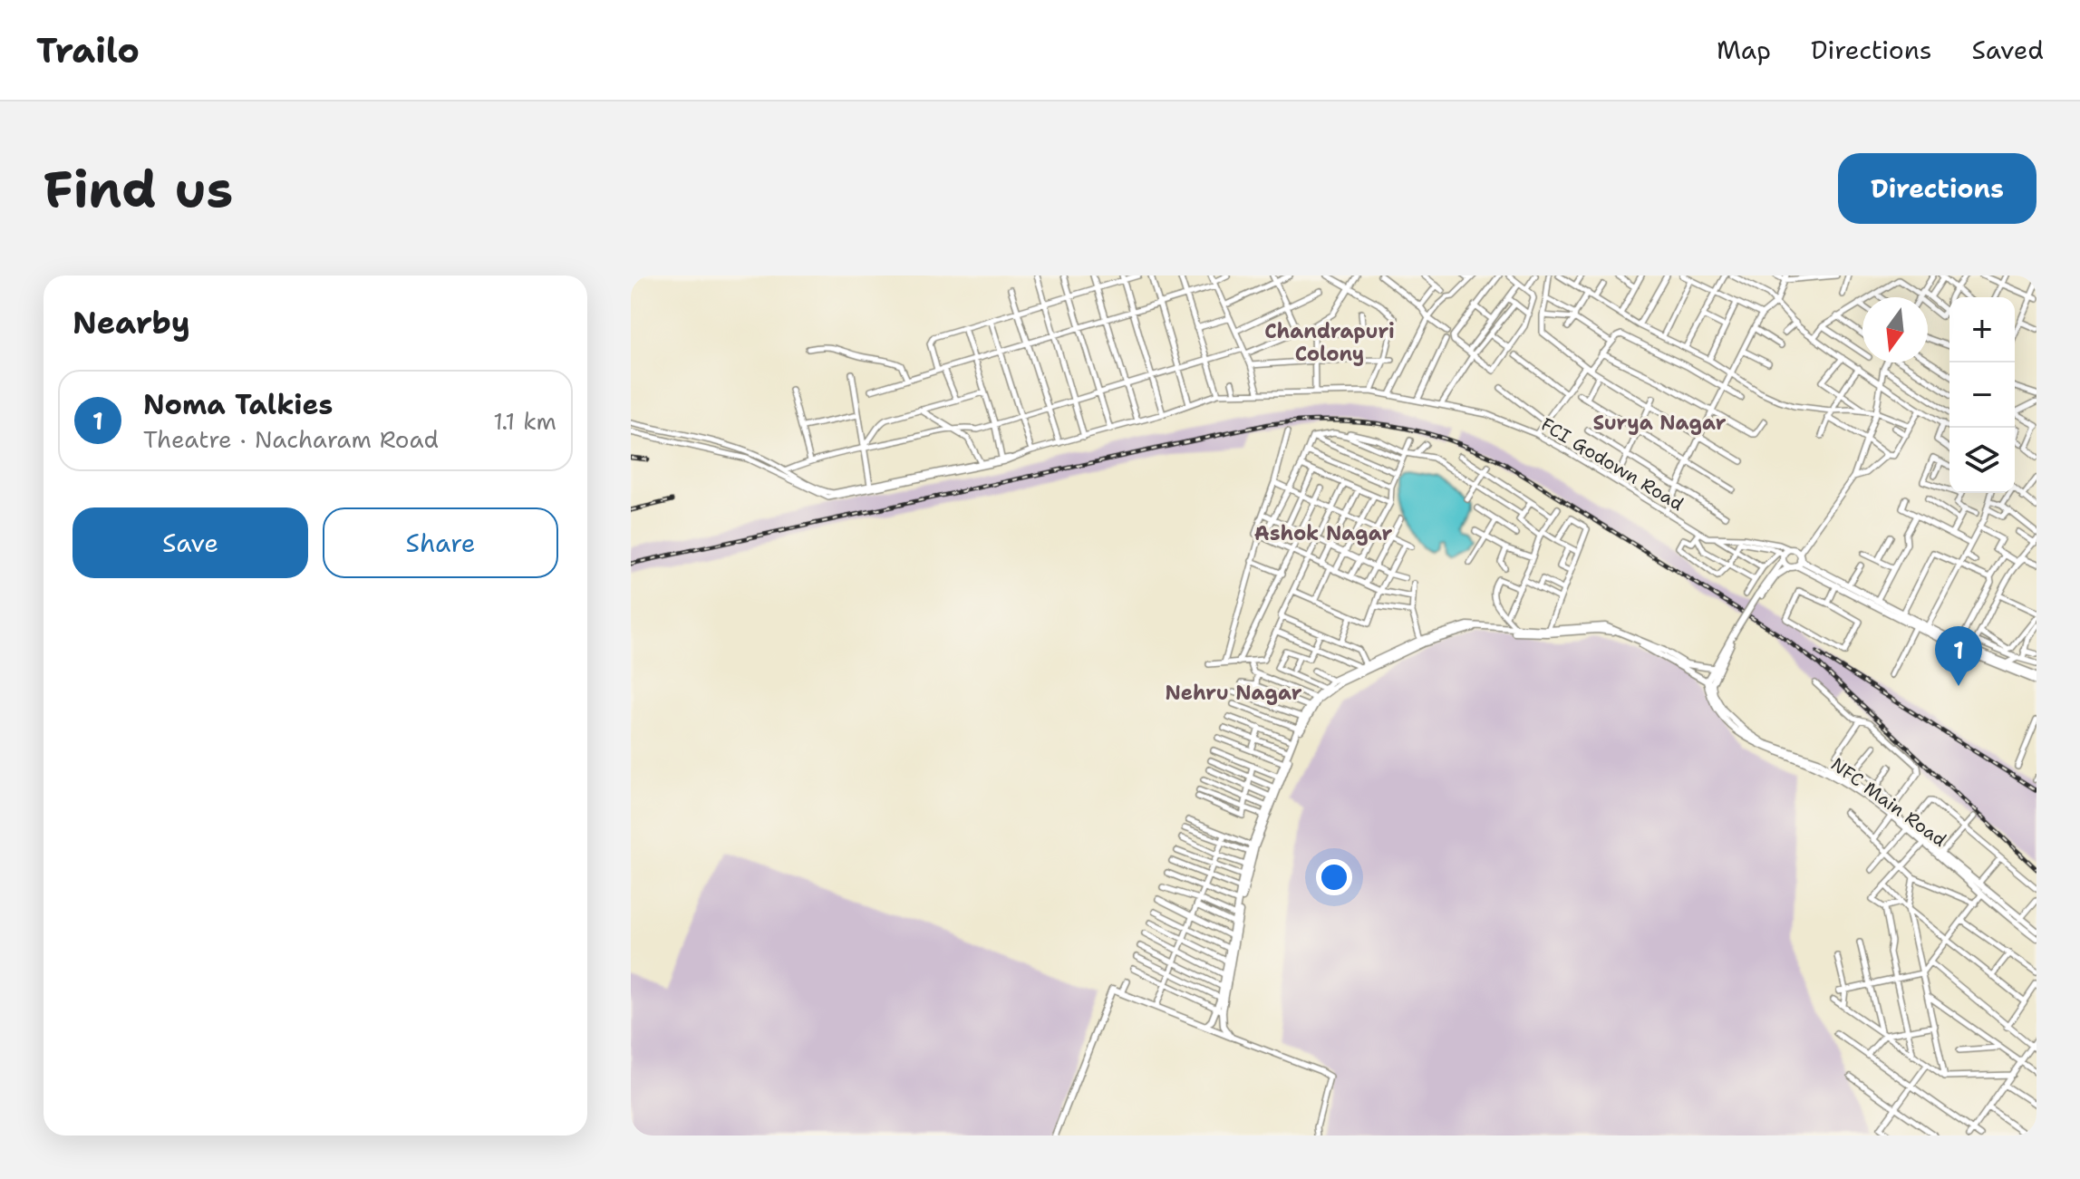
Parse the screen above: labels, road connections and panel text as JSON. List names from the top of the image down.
{
  "streets": {
    "main road": ["NFC Main Road"],
    "street": ["FCI Godown Road"]
  },
  "districts": [
    "Chandrapuri Colony",
    "Surya Nagar",
    "Ashok Nagar",
    "Nehru Nagar"
  ],
  "north": "bottom",
  "page": {
    "header": "Trailo",
    "nav": ["Map", "Directions", "Saved"],
    "buttons": [
      "Directions",
      ["Save", "Share"]
    ],
    "title": "Find us",
    "heading": "Nearby",
    "map_buttons": ["+", "−"],
    "list": [
      {
        "mark": "1",
        "name": "Noma Talkies",
        "note": "Theatre · Nacharam Road",
        "value": "1.1 km"
      }
    ],
    "pins": "1"
  }
}
